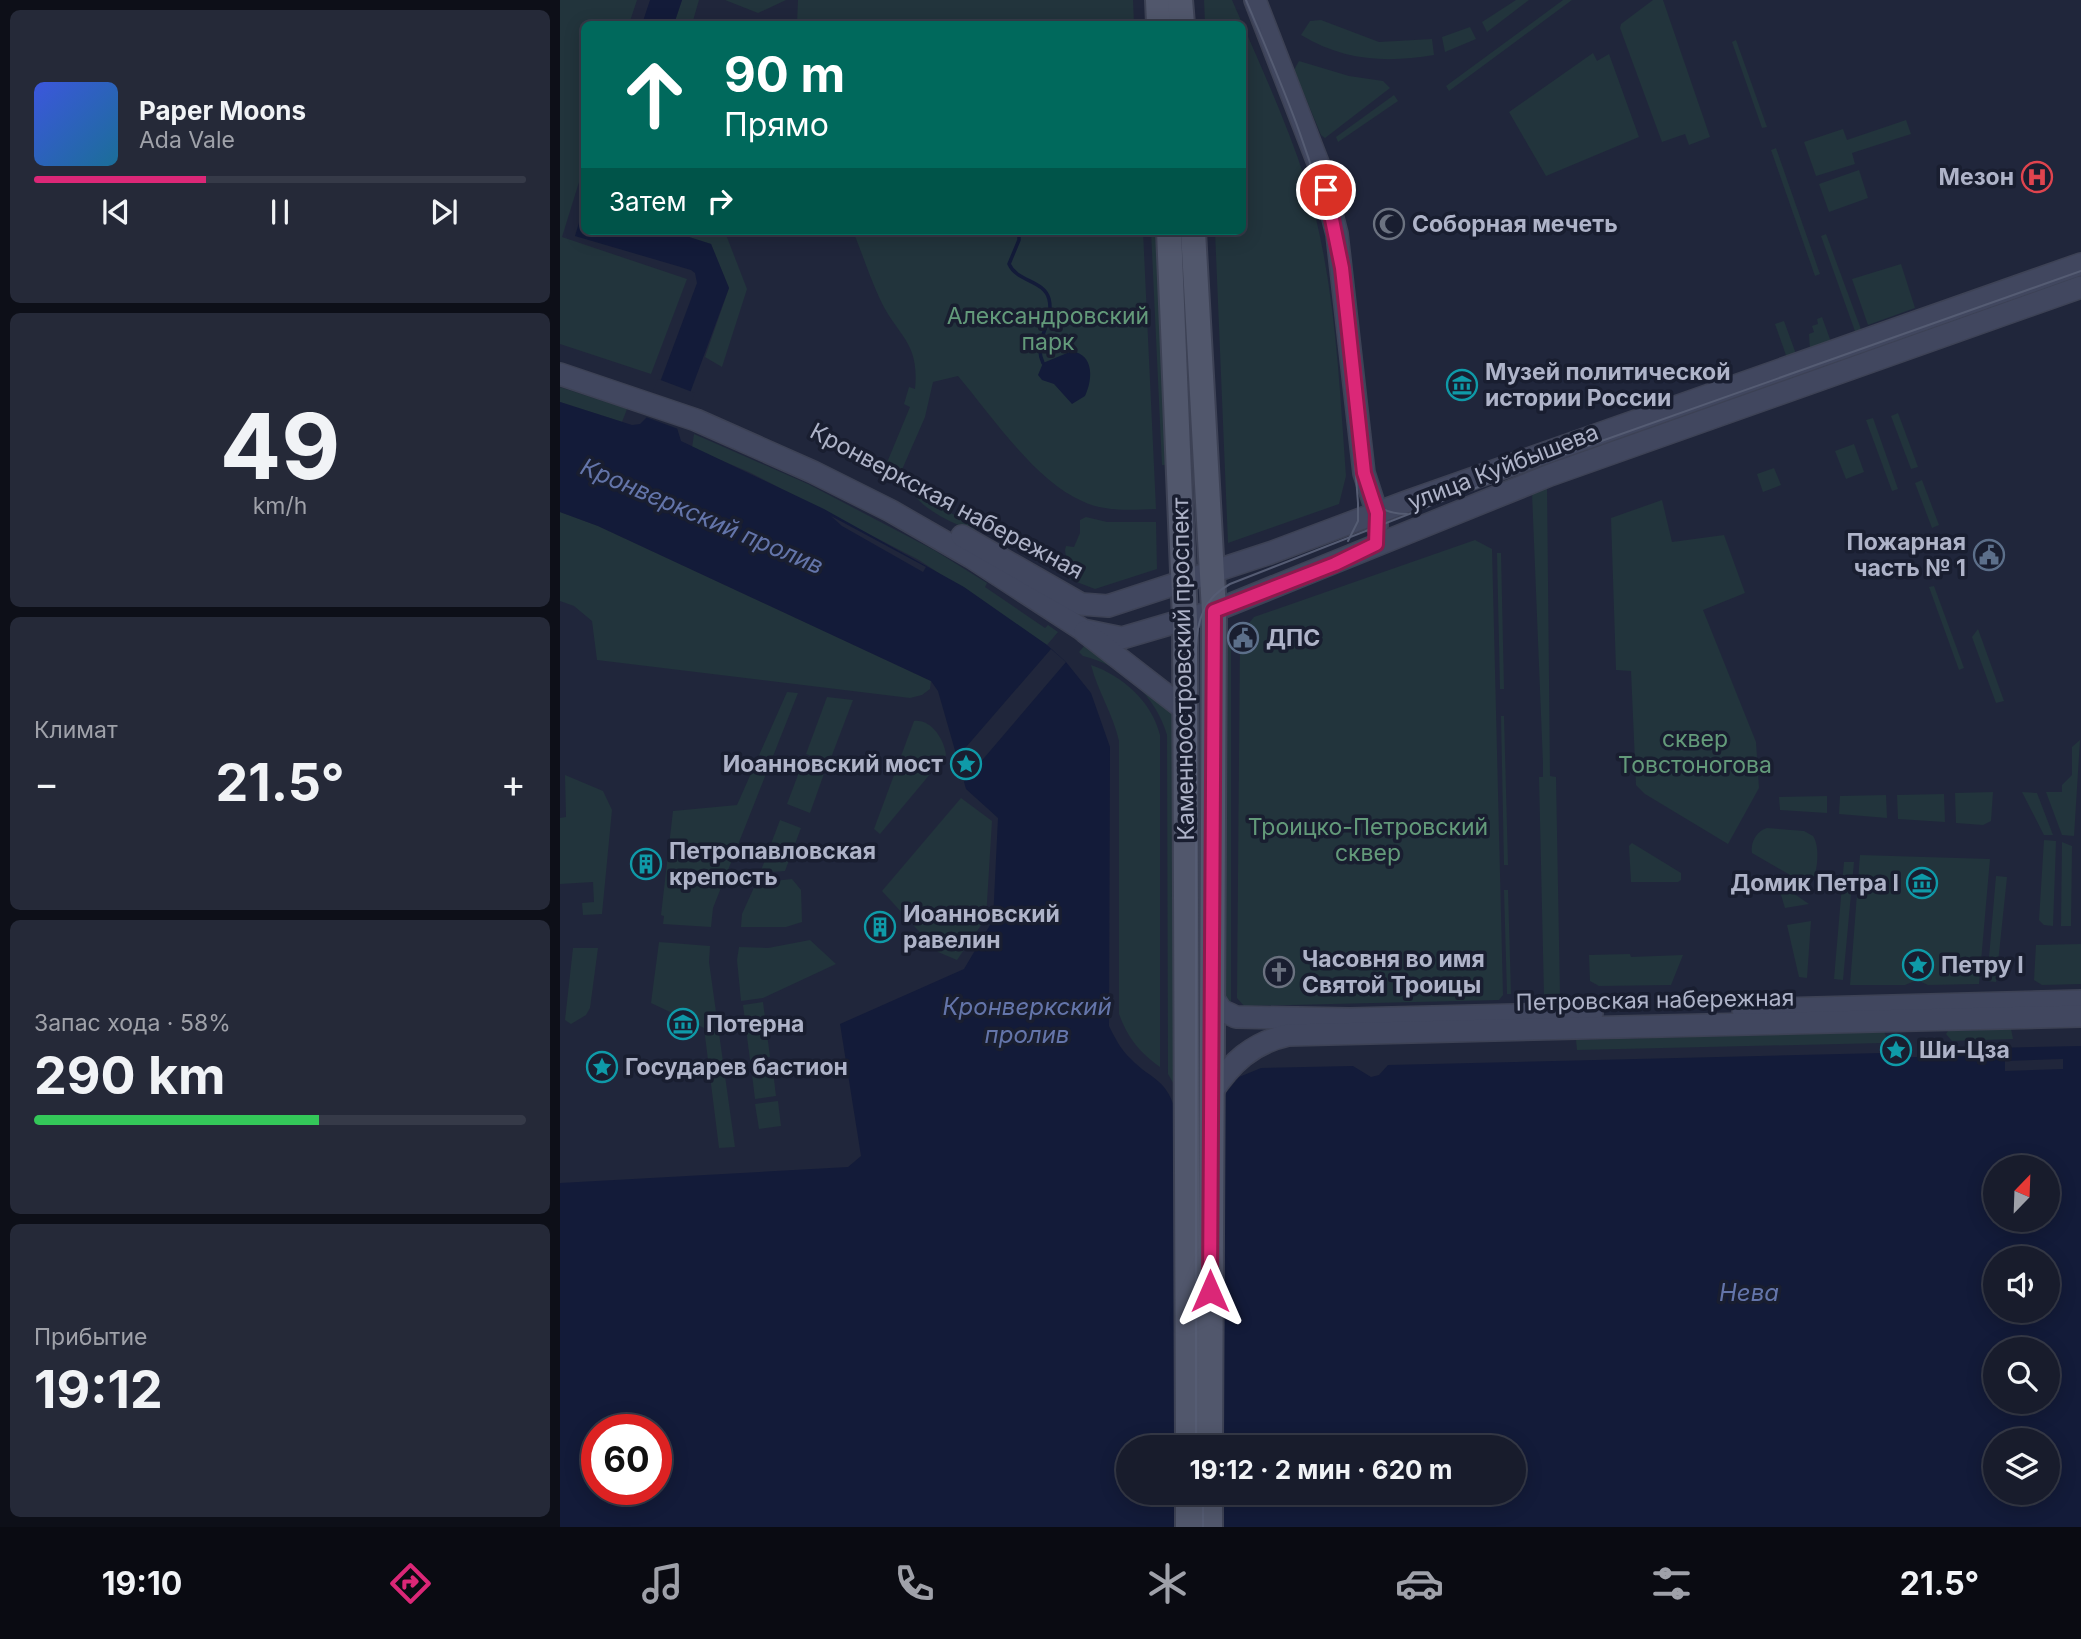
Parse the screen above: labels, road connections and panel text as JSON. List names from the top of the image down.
{
  "streets": {
    "main road": [
      "улица Куйбышева",
      "Кронверкская набережная",
      "Каменноостровский проспект",
      "Петровская набережная"
    ]
  },
  "crossings": [
    ["улица Куйбышева", "Кронверкская набережная"],
    ["улица Куйбышева", "Каменноостровский проспект"],
    ["Кронверкская набережная", "Каменноостровский проспект"],
    ["Каменноостровский проспект", "Петровская набережная"]
  ],
  "water": ["Кронверкский пролив", "Нева"],
  "parks": ["Александровский парк", "сквер Товстоногова", "Троицко-Петровский сквер"],
  "places": {
    "hospital": ["Мезон"],
    "mosque": ["Соборная мечеть"],
    "museum": ["Музей политической истории России", "Домик Петра I", "Потерна"],
    "public building": ["Пожарная часть № 1", "ДПС"],
    "place": [
      "Иоанновский мост",
      "Петру I",
      "Ши-Цза",
      "Государев бастион"
    ],
    "building": ["Петропавловская крепость", "Иоанновский равелин"],
    "church": ["Часовня во имя Святой Троицы"]
  },
  "north": "top right",
  "page": {
    "turn": ["90 m", "Прямо"],
    "song": ["Paper Moons", "Ada Vale"],
    "then": "Затем",
    "tile": [
      ["49", "km/h"],
      "Климат",
      ["Запас хода · 58%", "290 km"],
      ["Прибытие", "19:12"]
    ],
    "heat": ["−", "21.5°", "+"],
    "limit": "60",
    "trip": "19:12 · 2 мин · 620 m",
    "tabs": ["19:10", "21.5°"]
  }
}
